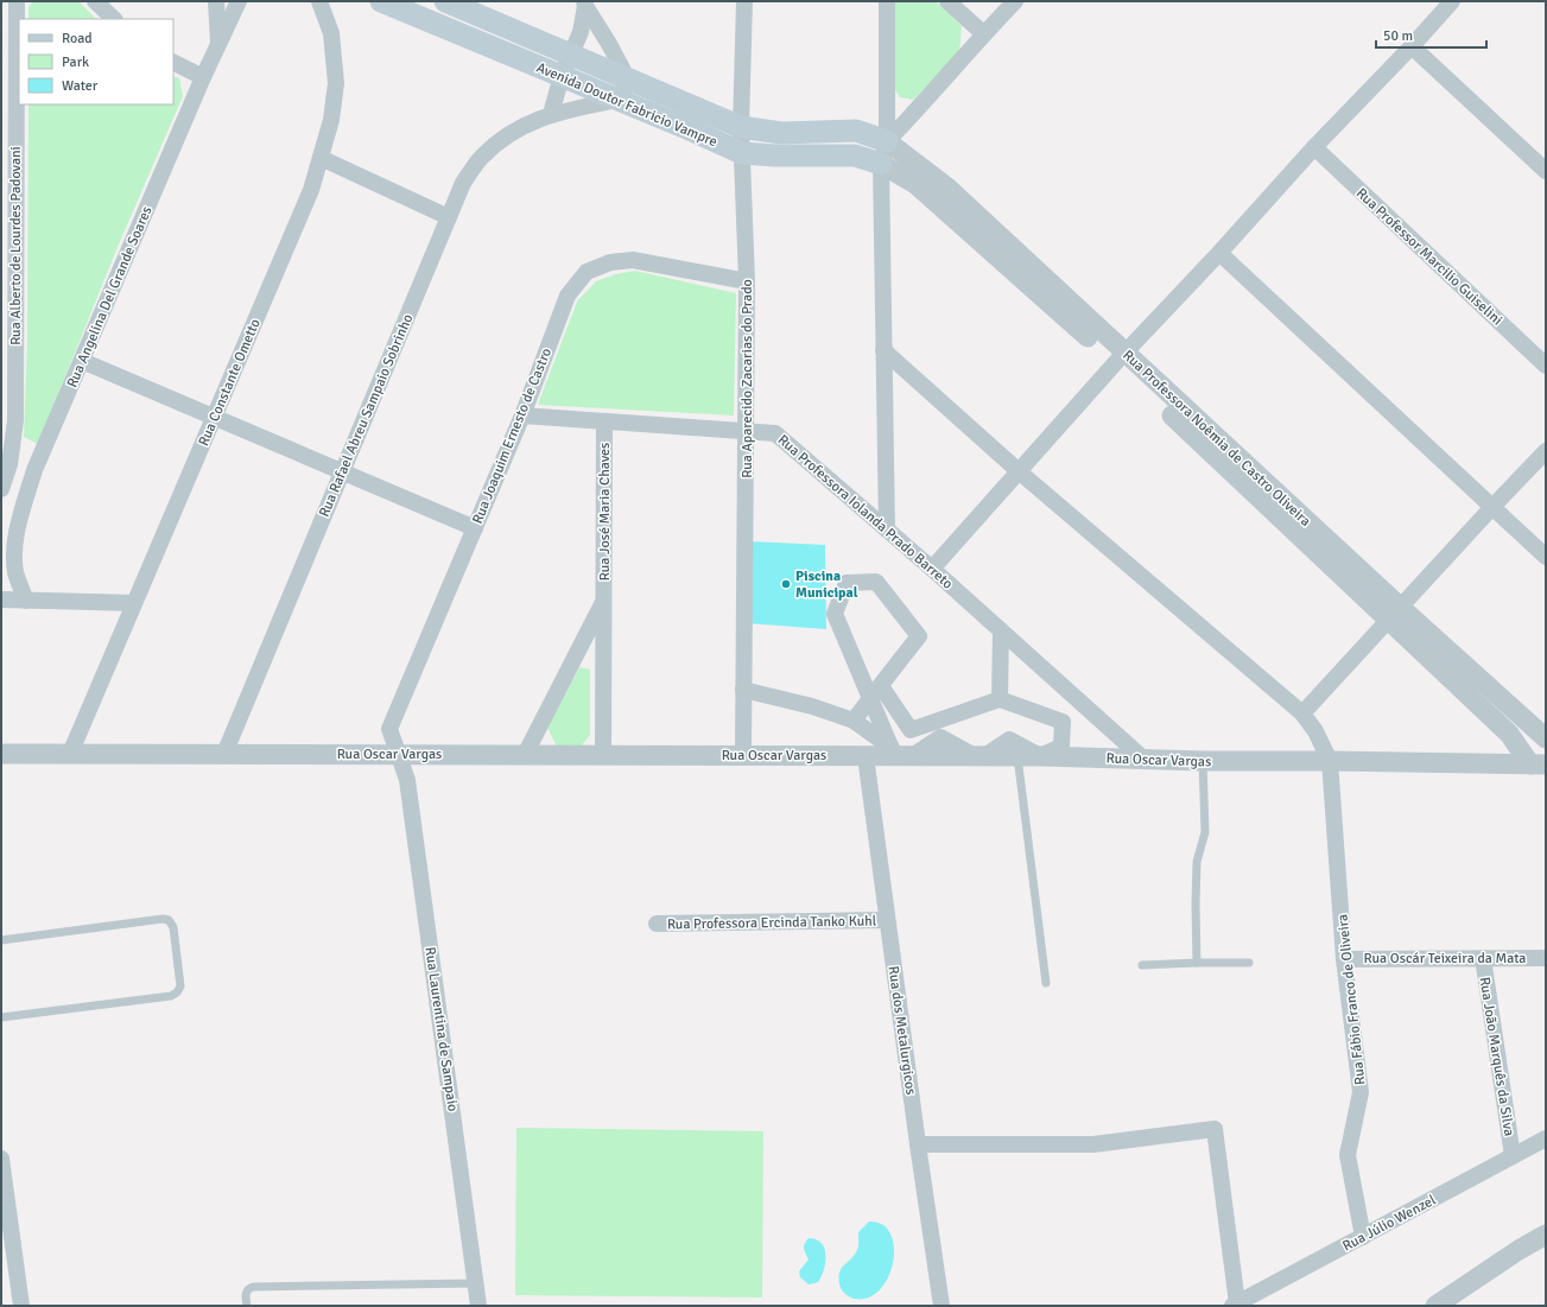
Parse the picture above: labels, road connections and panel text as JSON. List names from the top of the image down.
{
  "streets": {
    "main road": ["Avenida Doutor Fabricio Vampre"],
    "street": [
      "Rua Alberto de Lourdes Padovani",
      "Rua Professor Marcilio Guiselini",
      "Rua Angelina Del Grande Soares",
      "Rua Aparecido Zacarias do Prado",
      "Rua Constante Ometto",
      "Rua Rafael Abreu Sampaio Sobrinho",
      "Rua Joaquim Ernesto de Castro",
      "Rua Professora Noêmia de Castro Oliveira",
      "Rua José Maria Chaves",
      "Rua Professora Iolanda Prado Barreto",
      "Rua Oscar Vargas",
      "Rua Professora Ercinda Tanko Kuhl",
      "Rua Oscár Teixeira da Mata",
      "Rua Fábio Franco de Oliveira",
      "Rua Laurentina de Sampaio",
      "Rua dos Metalurgicos",
      "Rua João Marquês da Silva",
      "Rua Júlio Wenzel"
    ]
  },
  "crossings": [
    ["Avenida Doutor Fabricio Vampre", "Rua Aparecido Zacarias do Prado"],
    ["Avenida Doutor Fabricio Vampre", "Rua Rafael Abreu Sampaio Sobrinho"],
    ["Avenida Doutor Fabricio Vampre", "Rua Professora Noêmia de Castro Oliveira"],
    ["Rua Aparecido Zacarias do Prado", "Rua Joaquim Ernesto de Castro"],
    ["Rua Aparecido Zacarias do Prado", "Rua Professora Iolanda Prado Barreto"],
    ["Rua Aparecido Zacarias do Prado", "Rua Oscar Vargas"],
    ["Rua Constante Ometto", "Rua Oscar Vargas"],
    ["Rua Rafael Abreu Sampaio Sobrinho", "Rua Oscar Vargas"],
    ["Rua Joaquim Ernesto de Castro", "Rua Professora Iolanda Prado Barreto"],
    ["Rua Joaquim Ernesto de Castro", "Rua Oscar Vargas"],
    ["Rua Joaquim Ernesto de Castro", "Rua Laurentina de Sampaio"],
    ["Rua Professora Noêmia de Castro Oliveira", "Rua Oscar Vargas"],
    ["Rua José Maria Chaves", "Rua Professora Iolanda Prado Barreto"],
    ["Rua José Maria Chaves", "Rua Oscar Vargas"],
    ["Rua Professora Iolanda Prado Barreto", "Rua Oscar Vargas"],
    ["Rua Oscar Vargas", "Rua Fábio Franco de Oliveira"],
    ["Rua Oscar Vargas", "Rua Laurentina de Sampaio"],
    ["Rua Oscar Vargas", "Rua dos Metalurgicos"],
    ["Rua Professora Ercinda Tanko Kuhl", "Rua dos Metalurgicos"],
    ["Rua Oscár Teixeira da Mata", "Rua Fábio Franco de Oliveira"],
    ["Rua Oscár Teixeira da Mata", "Rua João Marquês da Silva"],
    ["Rua Fábio Franco de Oliveira", "Rua Júlio Wenzel"],
    ["Rua João Marquês da Silva", "Rua Júlio Wenzel"]
  ],
  "places": ["Piscina Municipal"],
  "legend": ["Road", "Park", "Water"],
  "scale_bar": "50 m"
}
